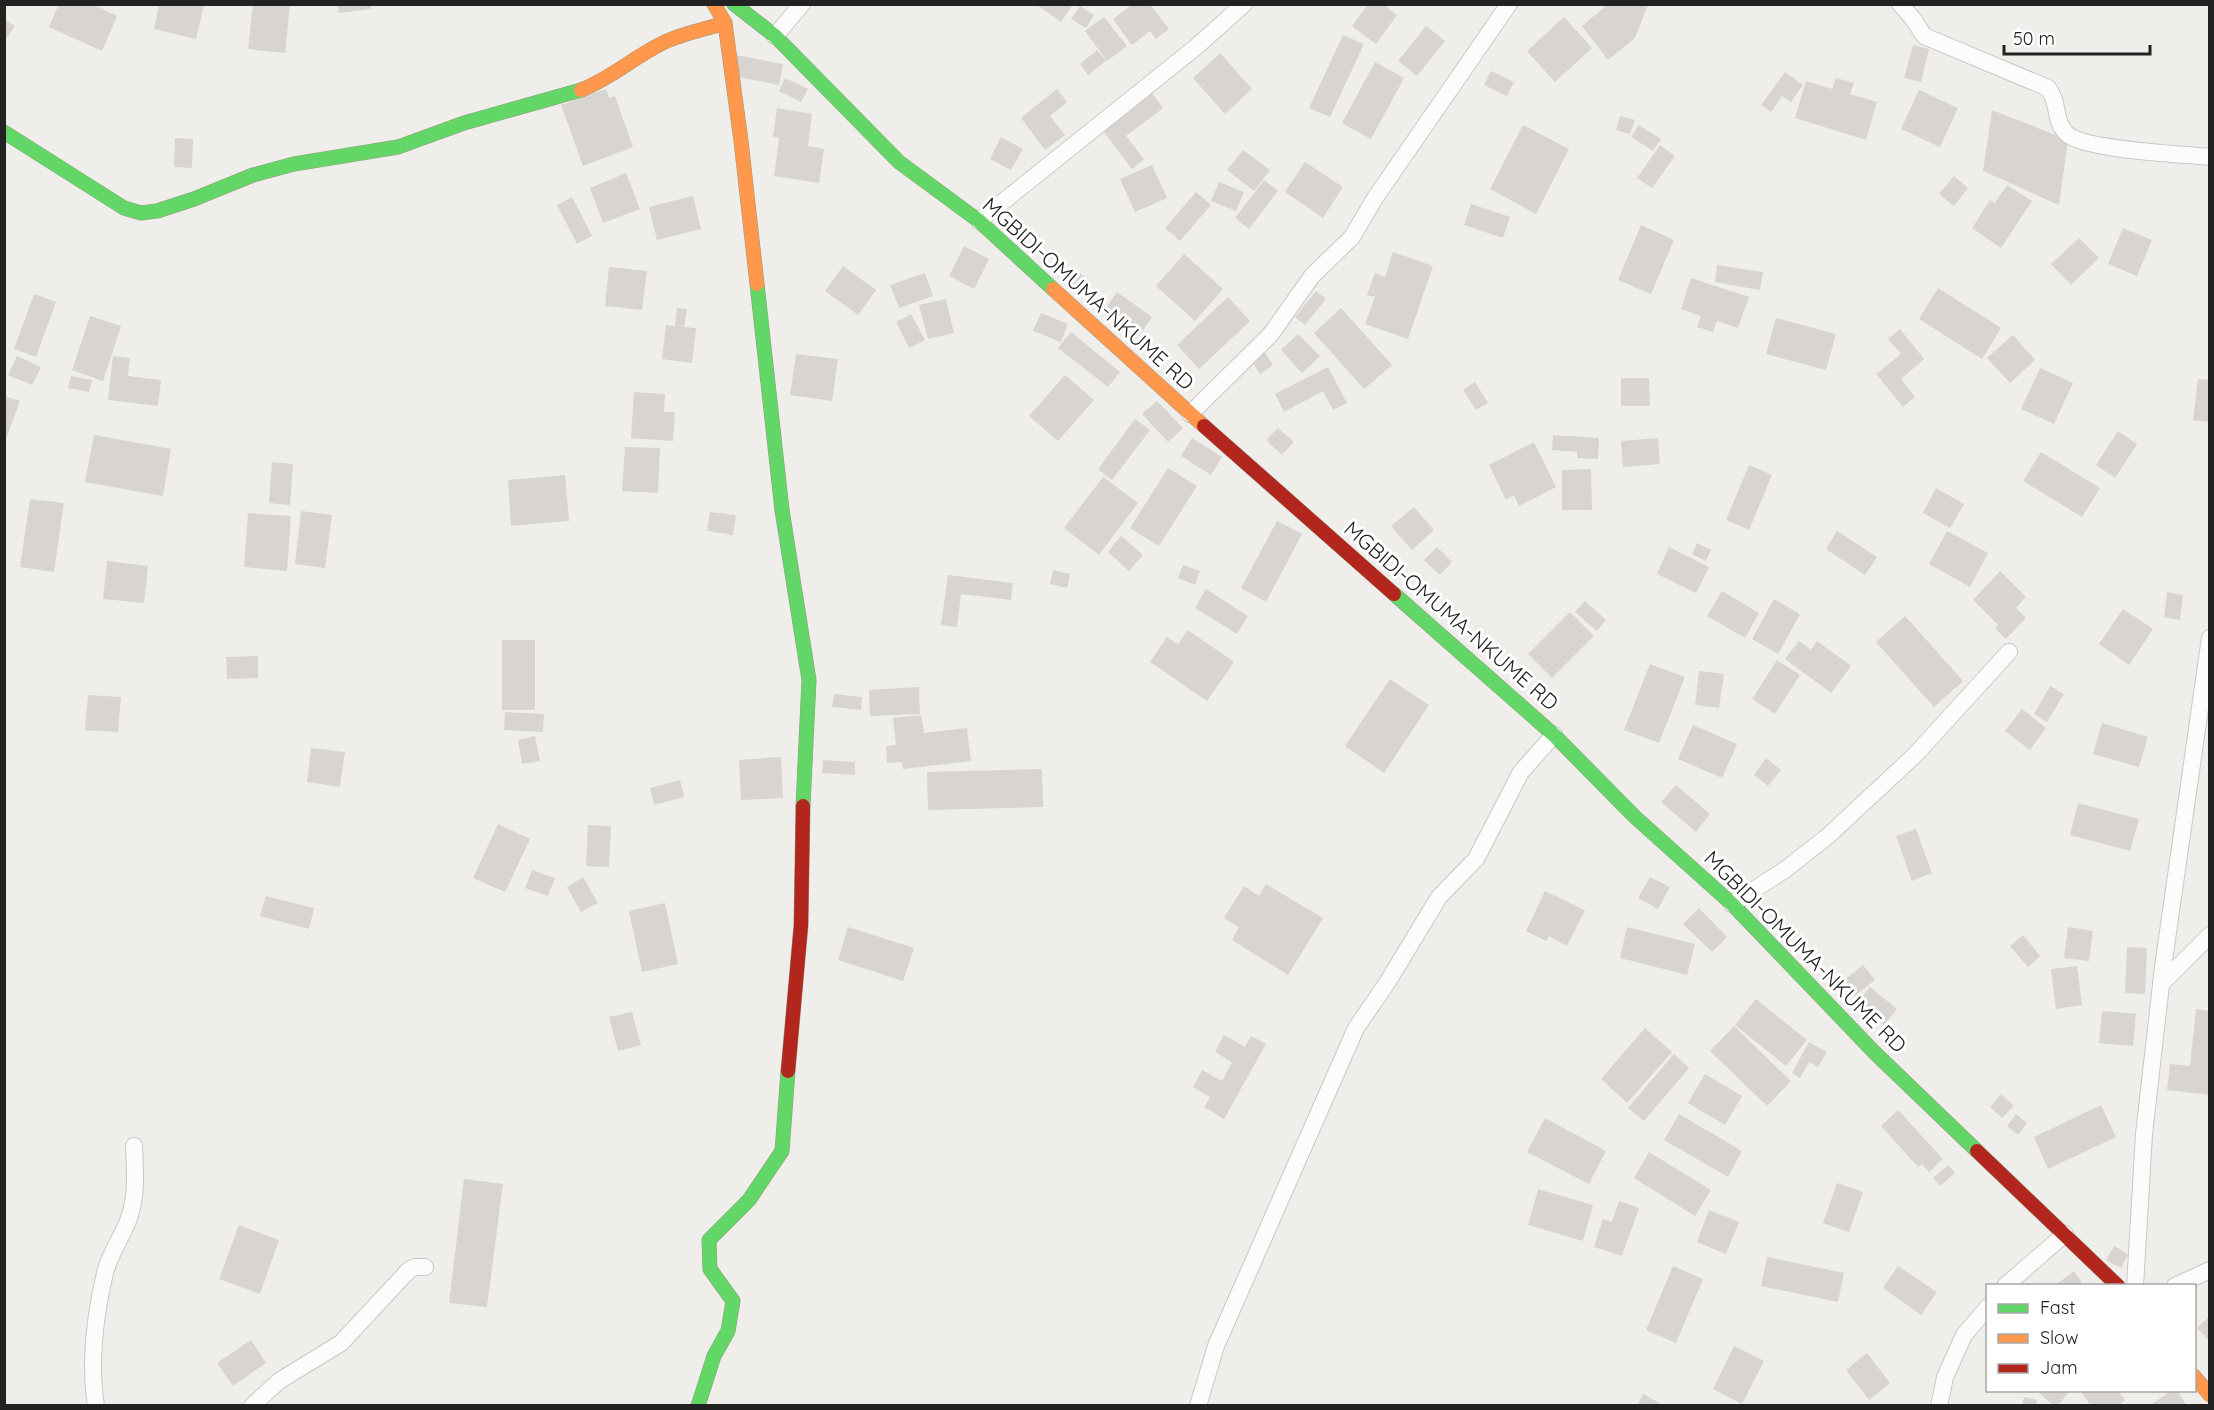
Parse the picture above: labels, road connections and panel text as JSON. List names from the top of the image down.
{
  "streets": {
    "street": ["MGBIDI-OMUMA-NKUME RD"]
  },
  "legend": ["Fast", "Slow", "Jam"],
  "scale_bar": "50 m"
}
